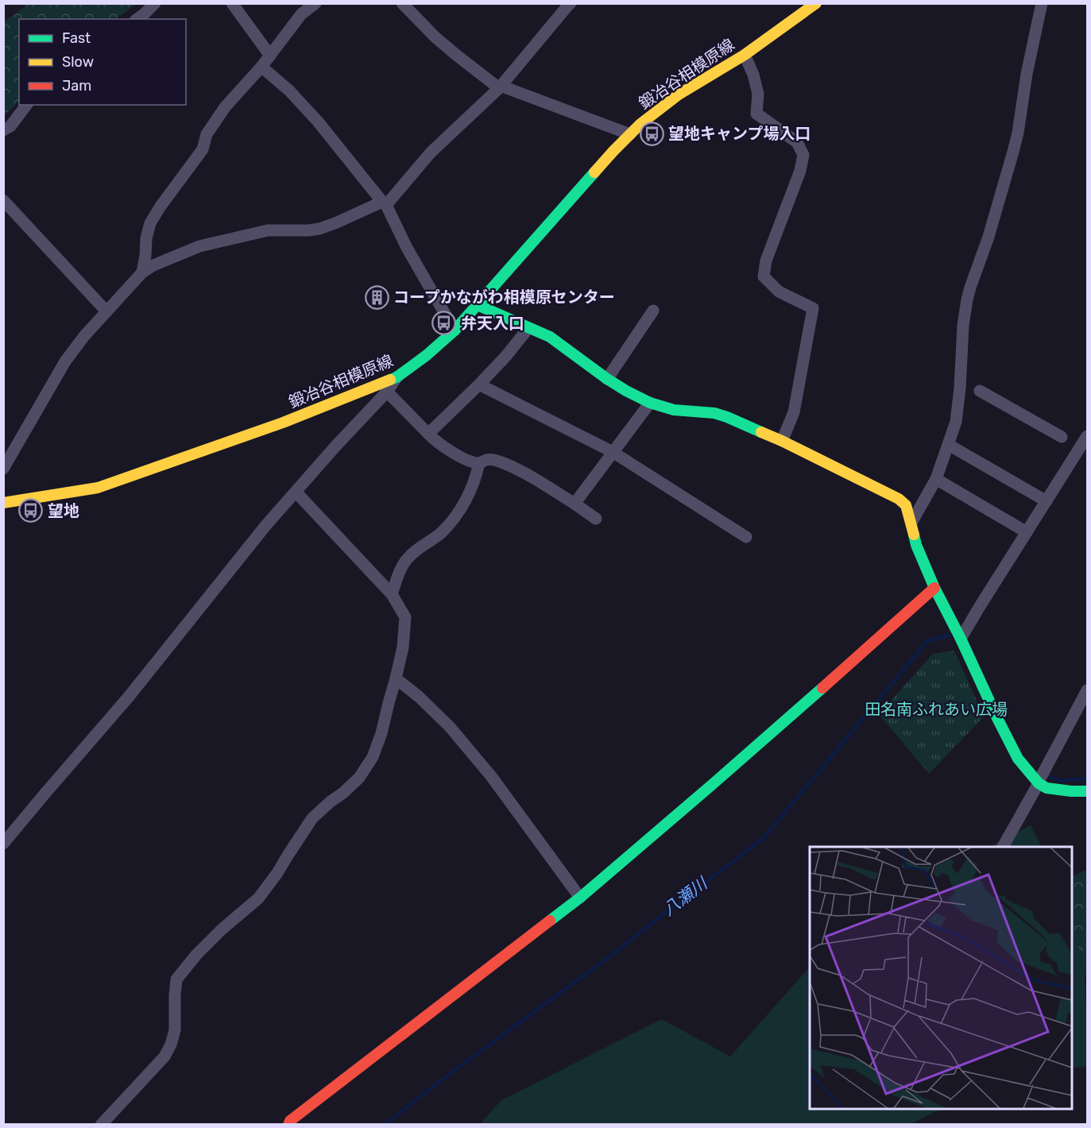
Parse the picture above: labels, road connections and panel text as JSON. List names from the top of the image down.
{
  "streets": {
    "street": ["鍛冶谷相模原線"]
  },
  "water": ["八瀬川"],
  "parks": ["田名南ふれあい広場"],
  "places": {
    "bus stop": ["望地キャンプ場入口", "弁天入口", "望地"],
    "building": ["コープかながわ相模原センター"]
  },
  "legend": ["Fast", "Slow", "Jam"]
}
